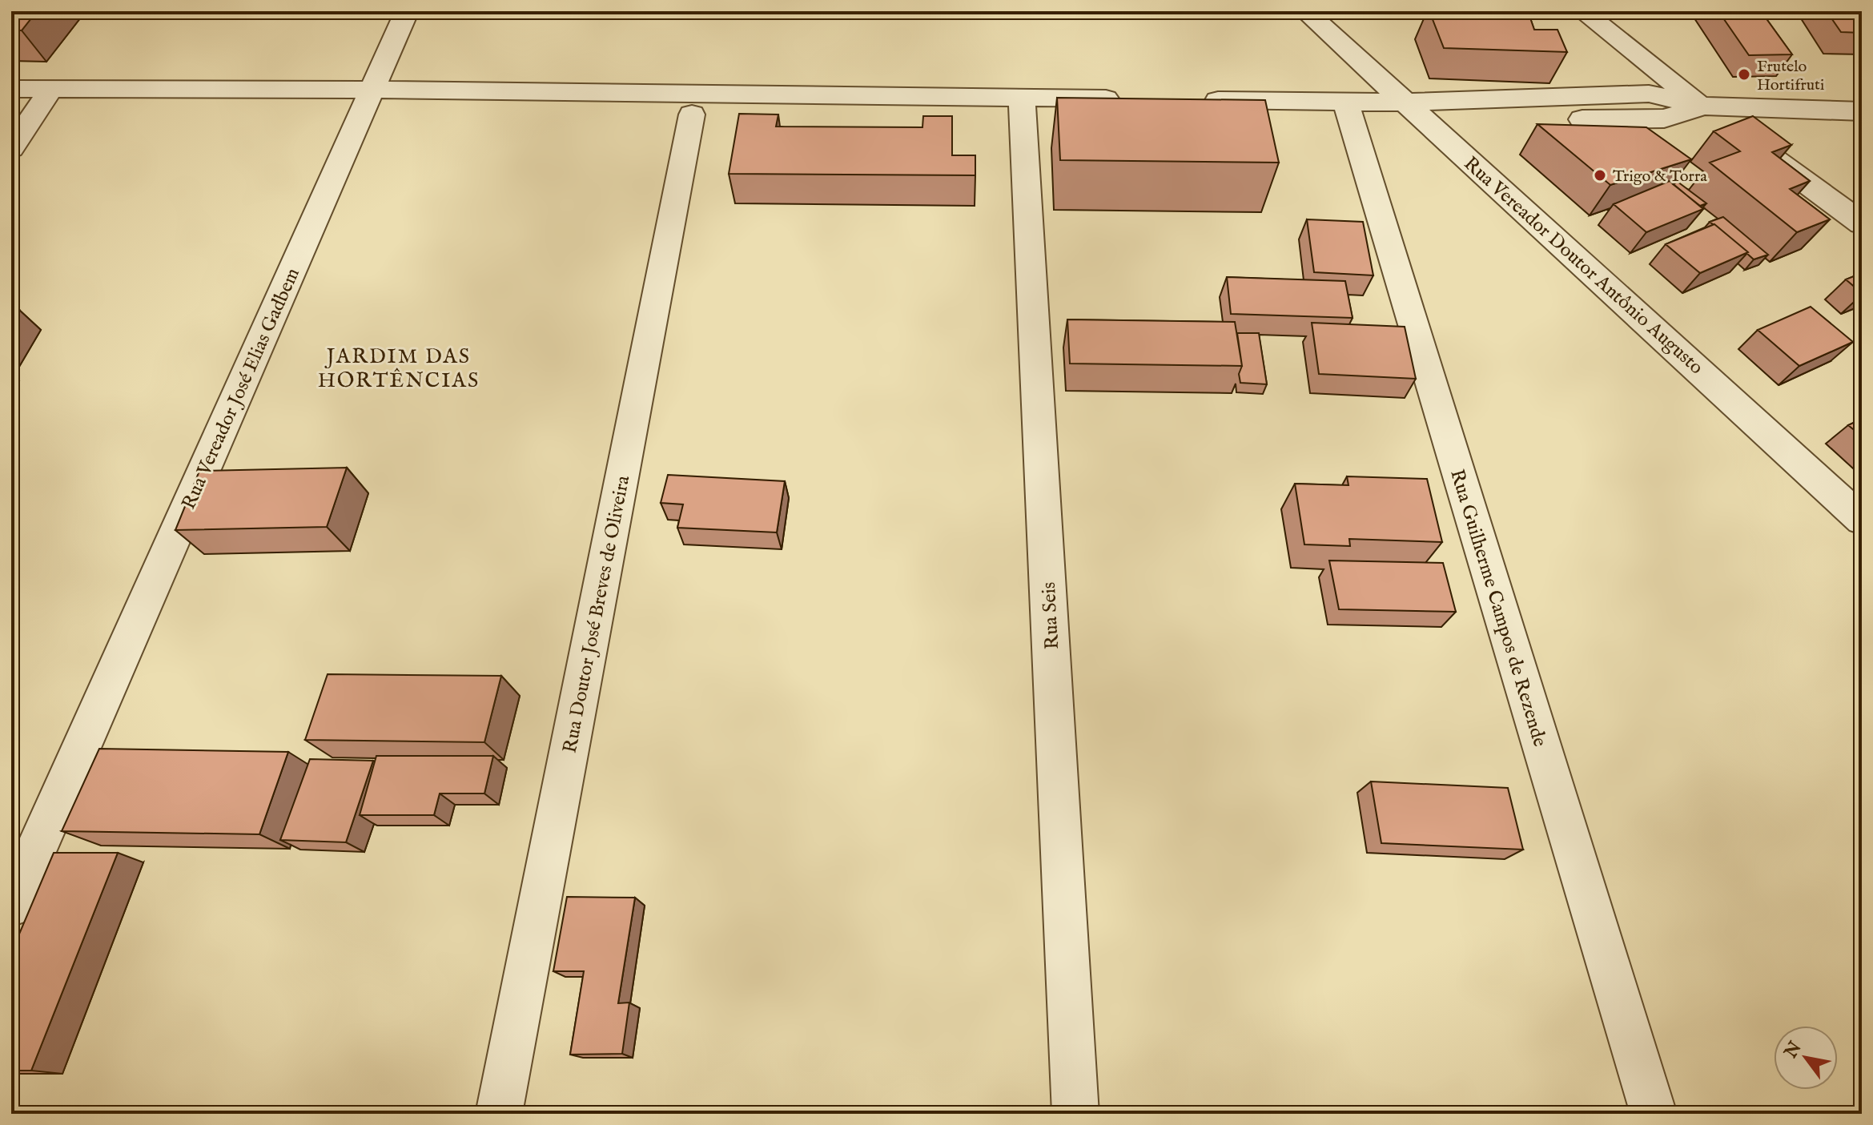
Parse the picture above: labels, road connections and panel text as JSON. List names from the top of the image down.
{
  "streets": {
    "street": [
      "Rua Vereador Doutor Antônio Augusto",
      "Rua Vereador José Elias Gadbem",
      "Rua Guilherme Campos de Rezende",
      "Rua Doutor José Breves de Oliveira",
      "Rua Seis"
    ]
  },
  "districts": ["JARDIM DAS HORTÊNCIAS"],
  "places": ["Frutelo Hortifruti", "Trigo & Torra"],
  "north": "top left"
}
